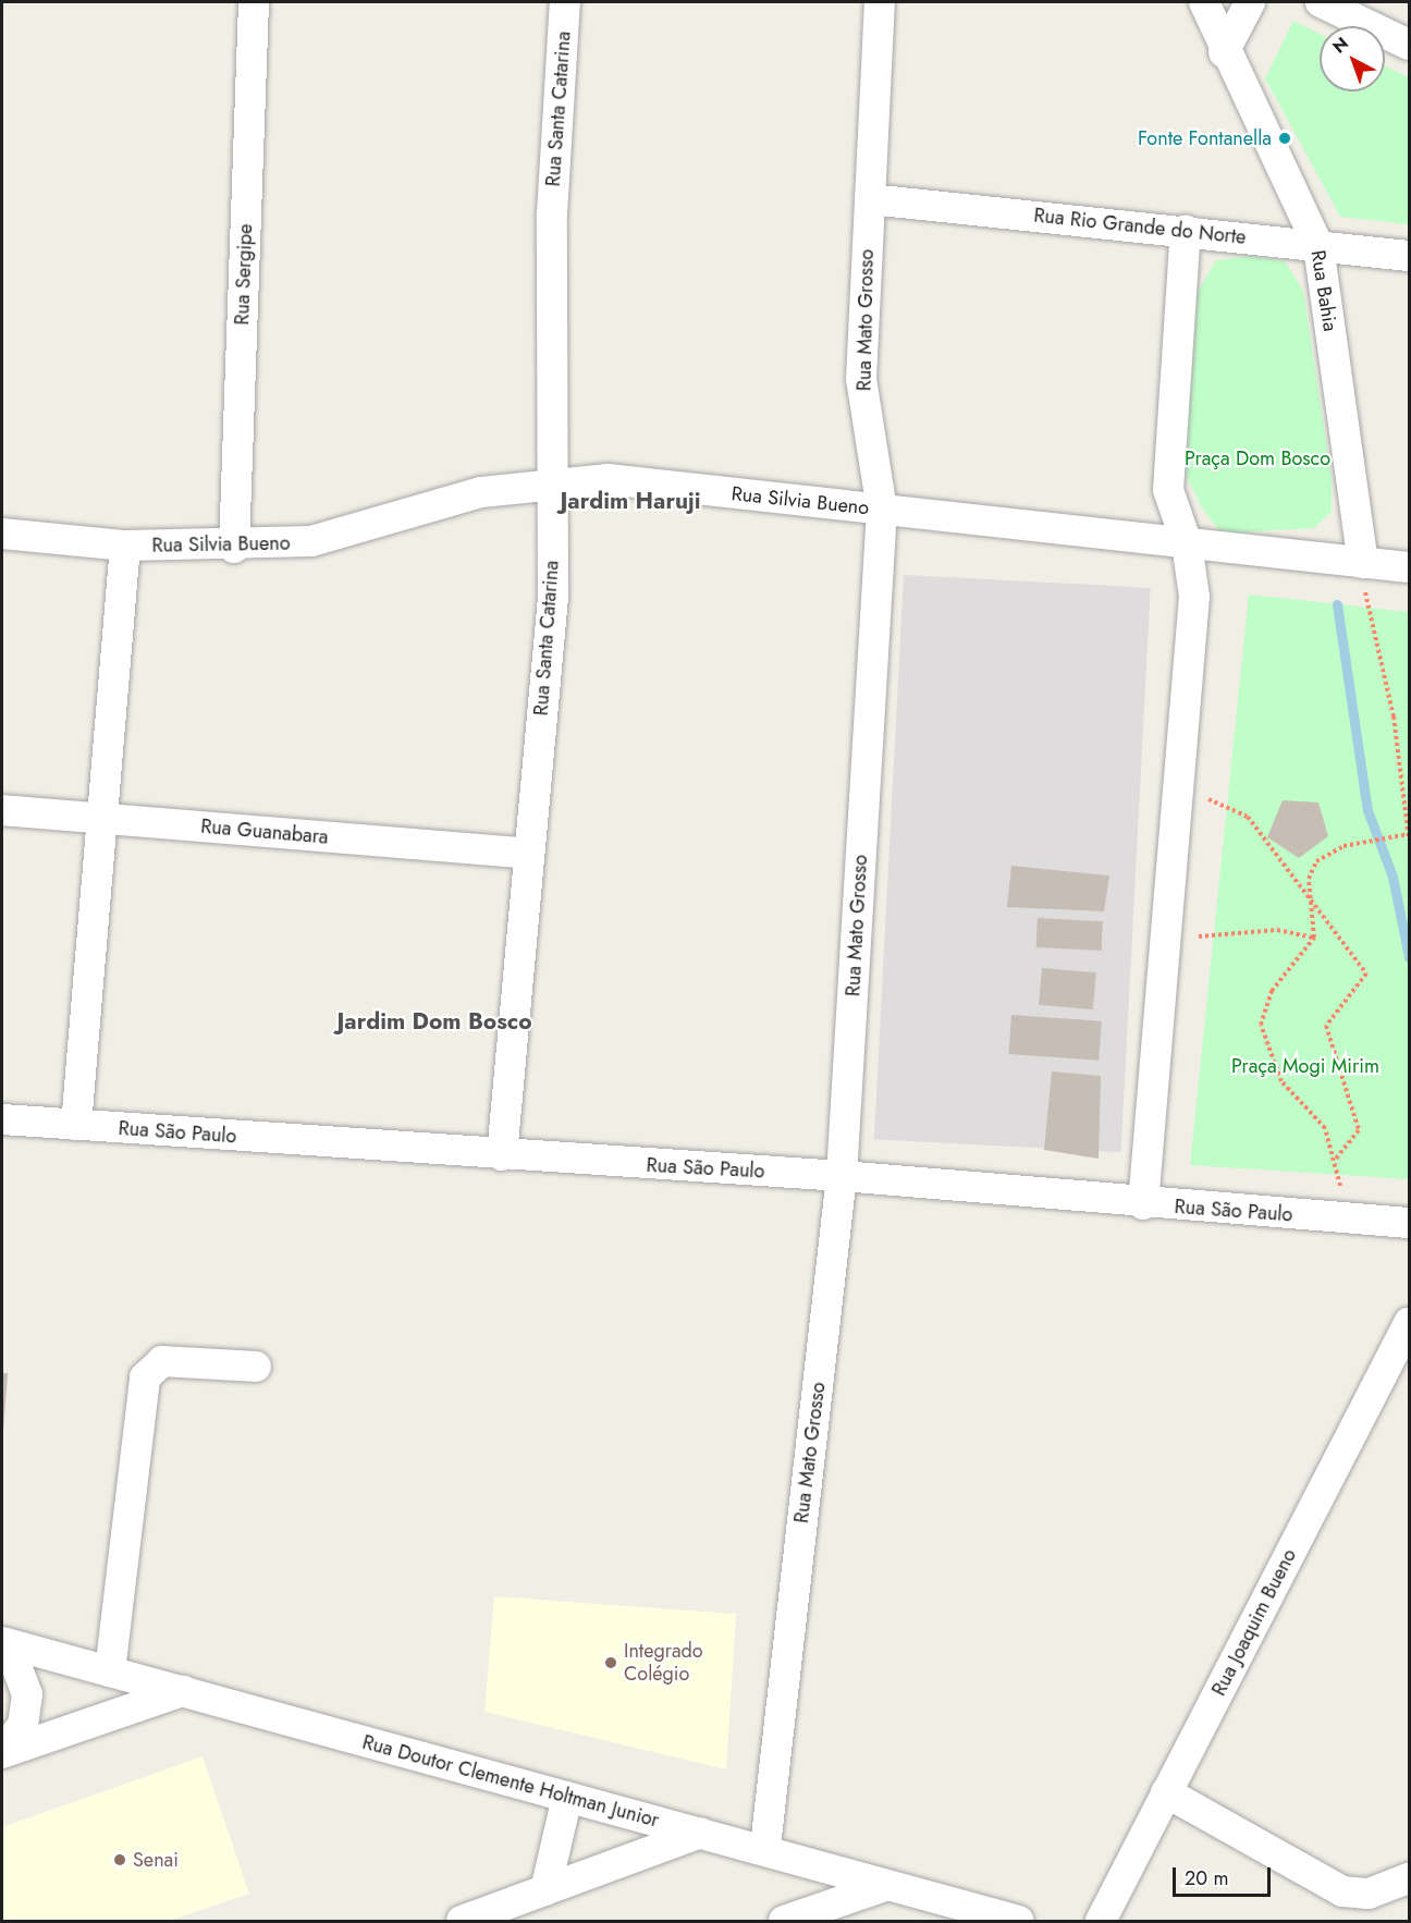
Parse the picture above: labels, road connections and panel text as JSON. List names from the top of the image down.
{
  "streets": {
    "street": [
      "Rua Santa Catarina",
      "Rua Rio Grande do Norte",
      "Rua Sergipe",
      "Rua Bahia",
      "Rua Mato Grosso",
      "Rua Silvia Bueno",
      "Rua Guanabara",
      "Rua São Paulo",
      "Rua Joaquim Bueno",
      "Rua Doutor Clemente Holtman Junior"
    ]
  },
  "crossings": [
    ["Rua Santa Catarina", "Rua Silvia Bueno"],
    ["Rua Santa Catarina", "Rua Guanabara"],
    ["Rua Santa Catarina", "Rua São Paulo"],
    ["Rua Rio Grande do Norte", "Rua Bahia"],
    ["Rua Rio Grande do Norte", "Rua Mato Grosso"],
    ["Rua Sergipe", "Rua Silvia Bueno"],
    ["Rua Bahia", "Rua Silvia Bueno"],
    ["Rua Mato Grosso", "Rua Silvia Bueno"],
    ["Rua Mato Grosso", "Rua São Paulo"],
    ["Rua Mato Grosso", "Rua Doutor Clemente Holtman Junior"]
  ],
  "districts": ["Jardim Haruji", "Jardim Dom Bosco"],
  "parks": ["Praça Dom Bosco", "Praça Mogi Mirim"],
  "places": ["Fonte Fontanella", "Integrado Colégio", "Senai"],
  "scale_bar": "20 m",
  "north": "top left"
}
